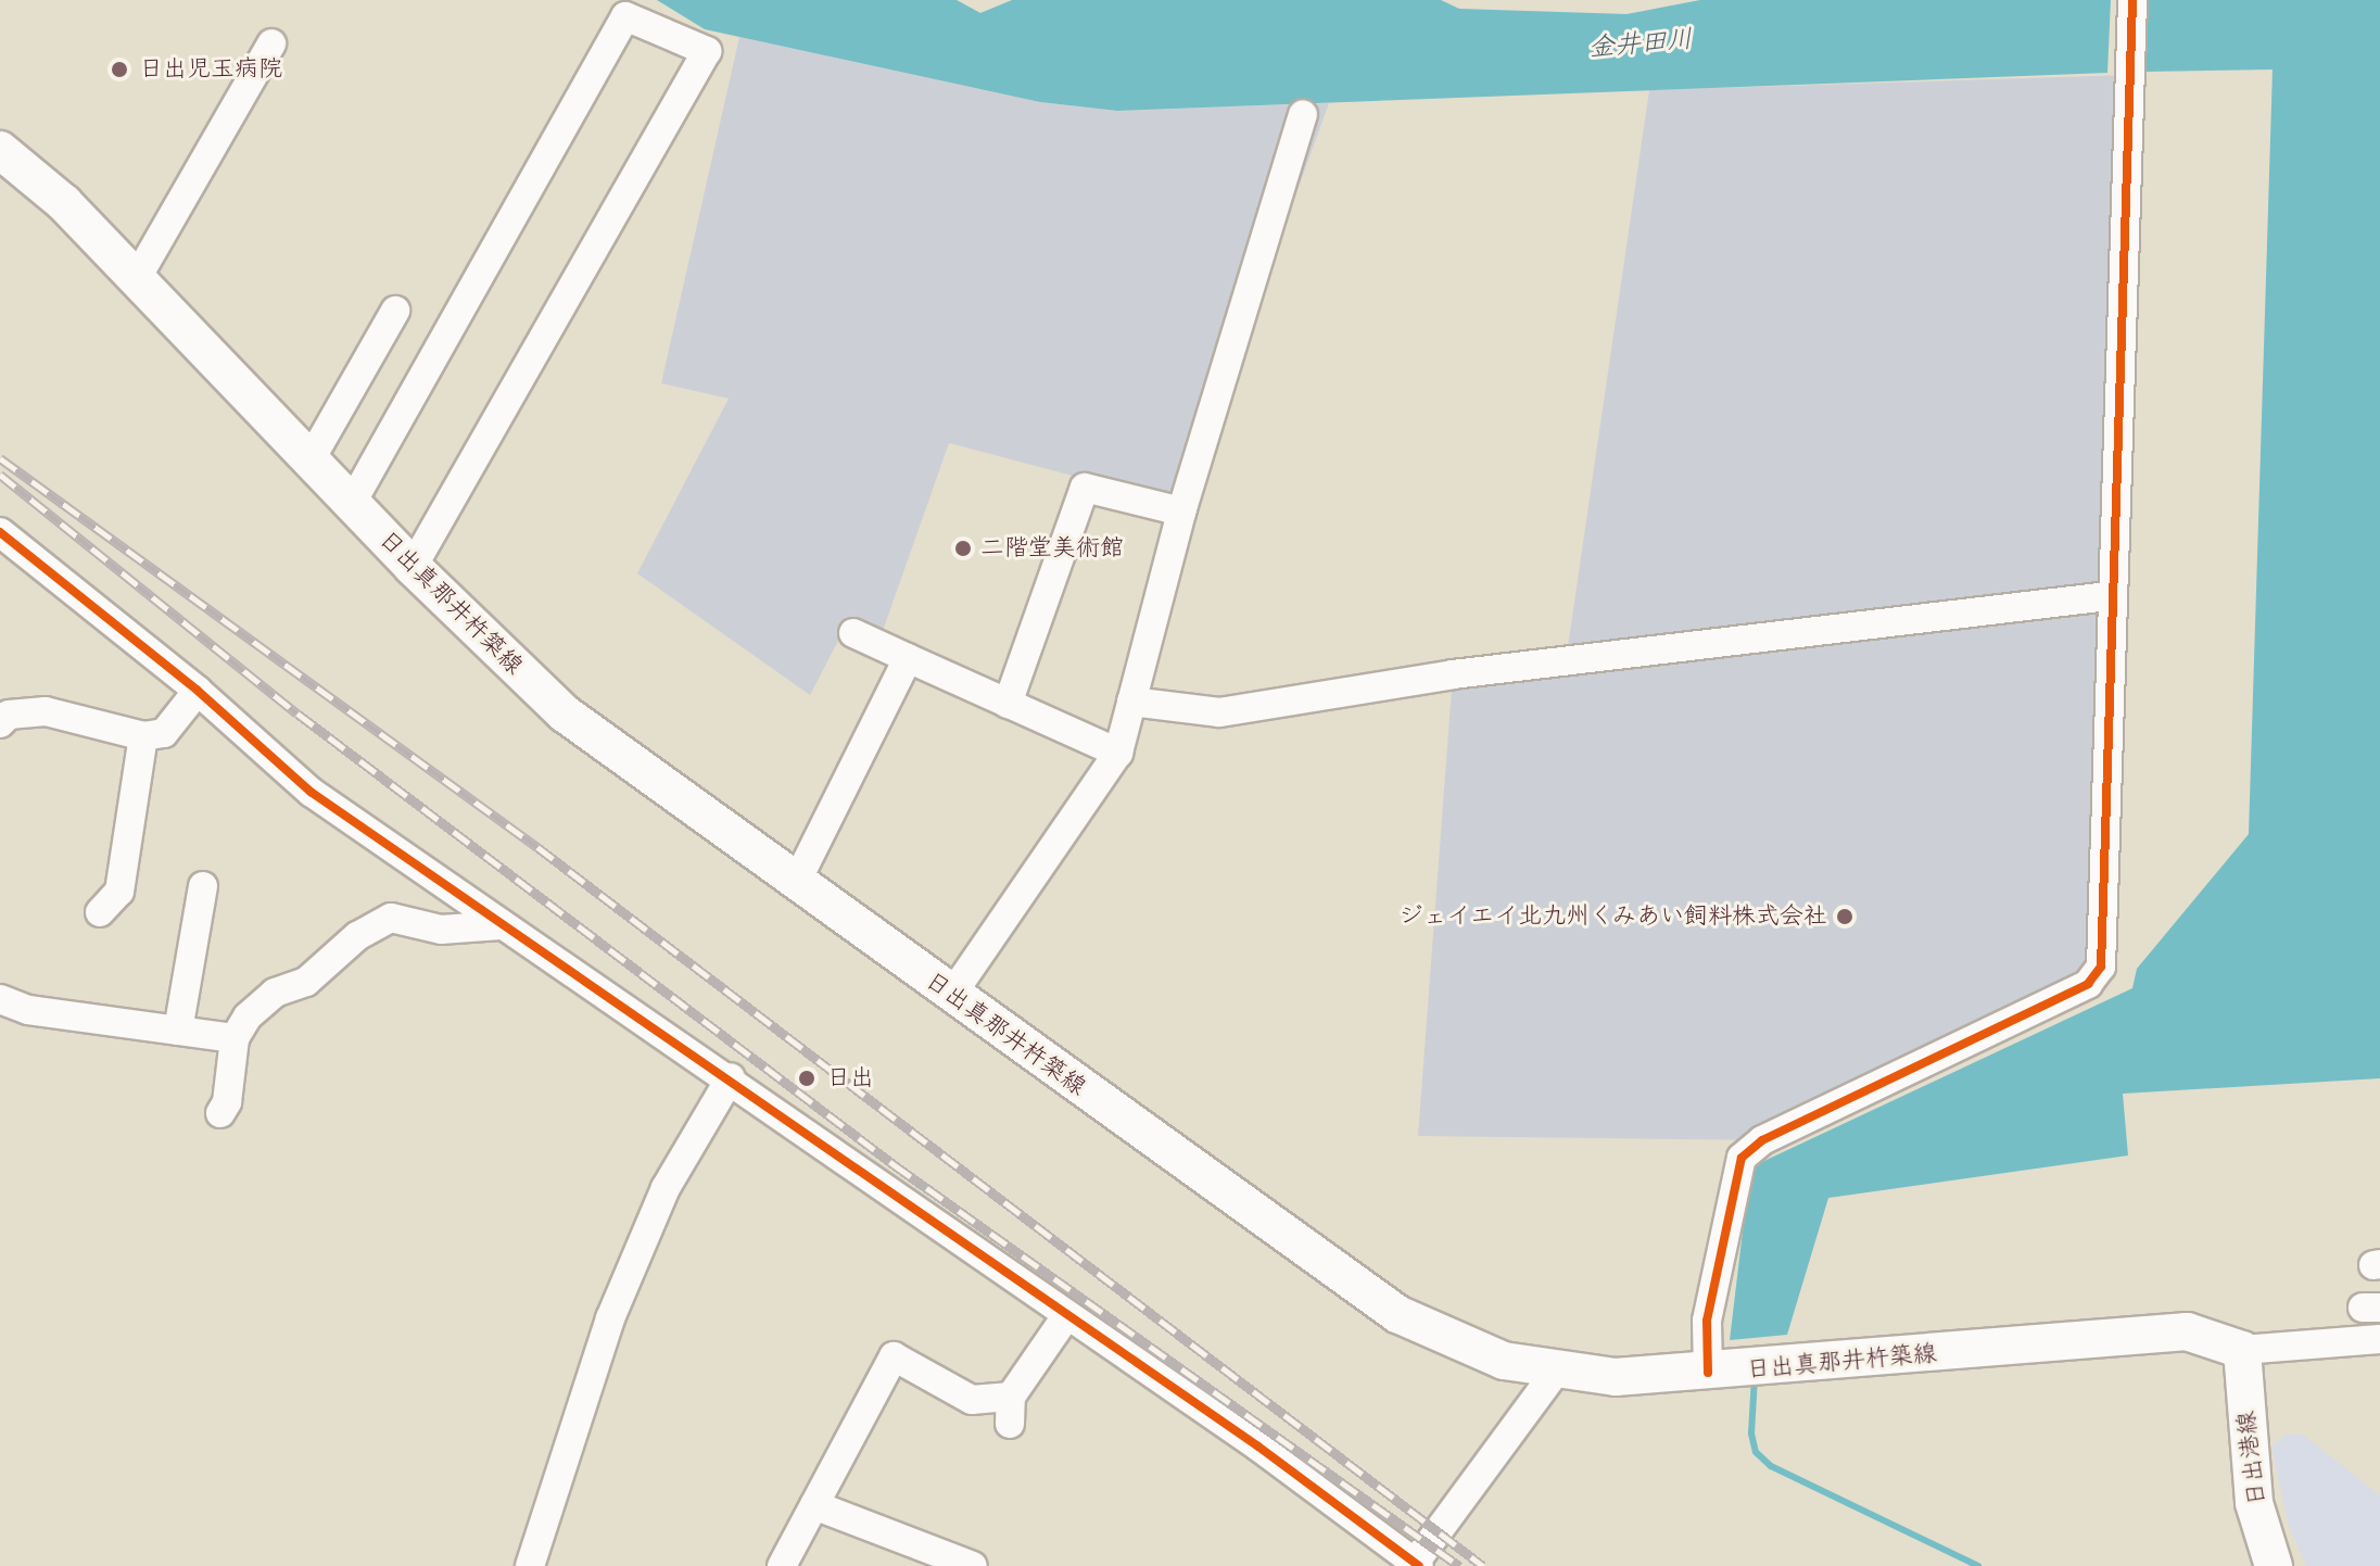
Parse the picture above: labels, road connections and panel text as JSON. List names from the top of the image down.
{
  "streets": {
    "main road": ["日出真那井杵築線", "日出港線"]
  },
  "crossings": [
    ["日出真那井杵築線", "日出港線"]
  ],
  "water": ["金井田川"],
  "places": [
    "日出児玉病院",
    "二階堂美術館",
    "ジェイエイ北九州くみあい飼料株式会社",
    "日出"
  ]
}
